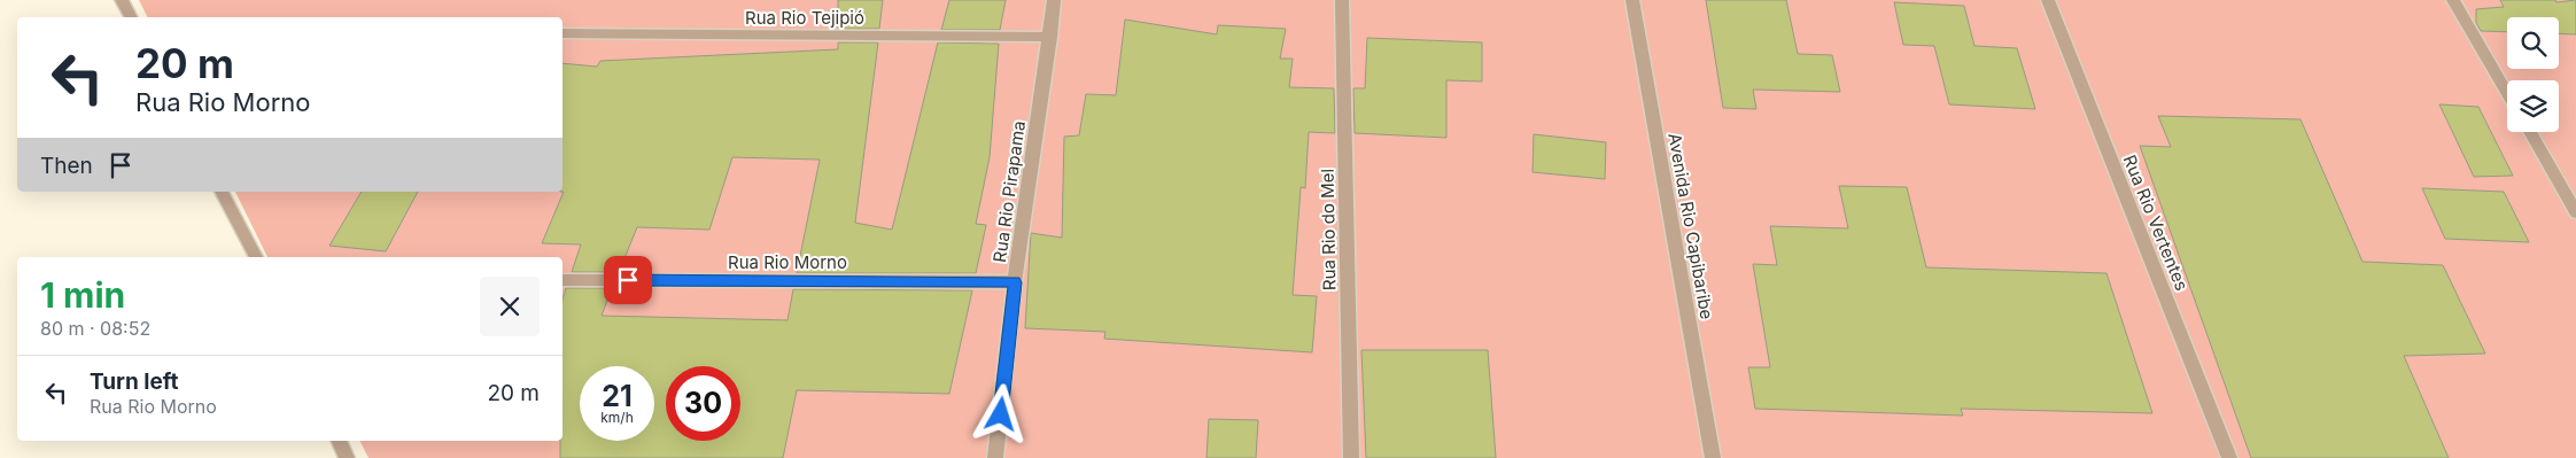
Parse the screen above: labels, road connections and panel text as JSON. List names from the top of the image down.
{
  "streets": {
    "street": [
      "Rua Rio Tejipió",
      "Rua Rio Pirapama",
      "Rua Rio Vertentes",
      "Avenida Rio Capibaribe",
      "Rua Rio do Mel",
      "Rua Rio Morno"
    ]
  },
  "crossings": [
    ["Rua Rio Tejipió", "Rua Rio Pirapama"],
    ["Rua Rio Pirapama", "Rua Rio Morno"]
  ],
  "page": {
    "turn": ["20 m", "Rua Rio Morno"],
    "then": "Then",
    "heading": ["1 min", "80 m · 08:52"],
    "list": [
      {
        "name": "Turn left",
        "note": "Rua Rio Morno",
        "value": "20 m"
      }
    ],
    "speed": "21 km/h",
    "limit": "30"
  }
}
